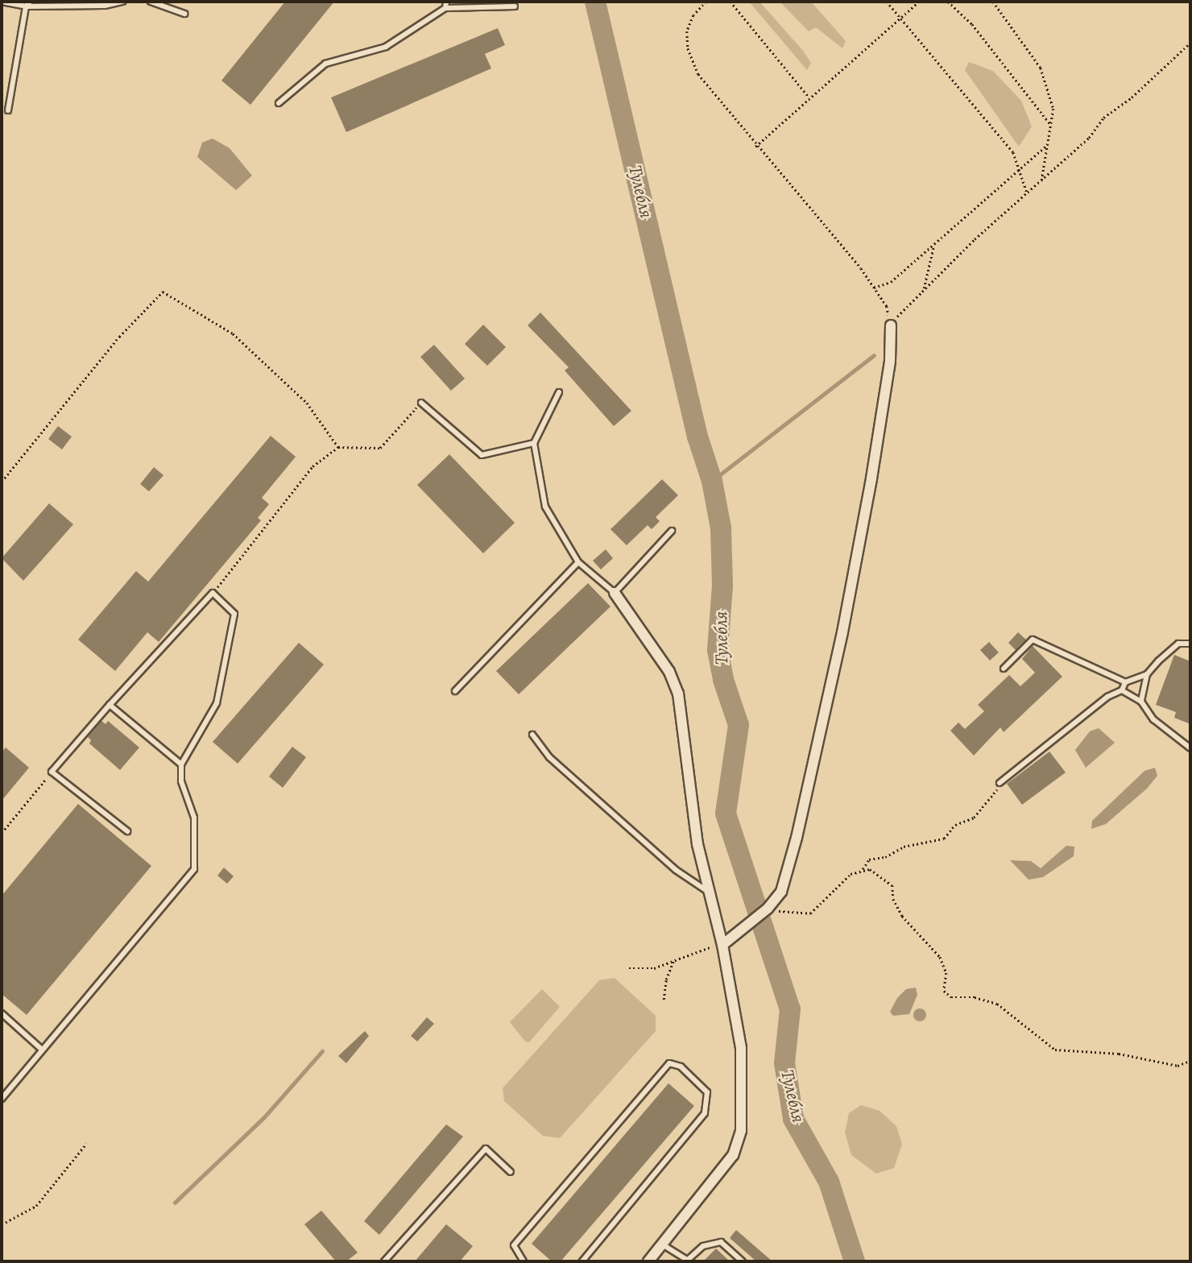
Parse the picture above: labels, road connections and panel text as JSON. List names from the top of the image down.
{
  "water": ["Тулебля"]
}
